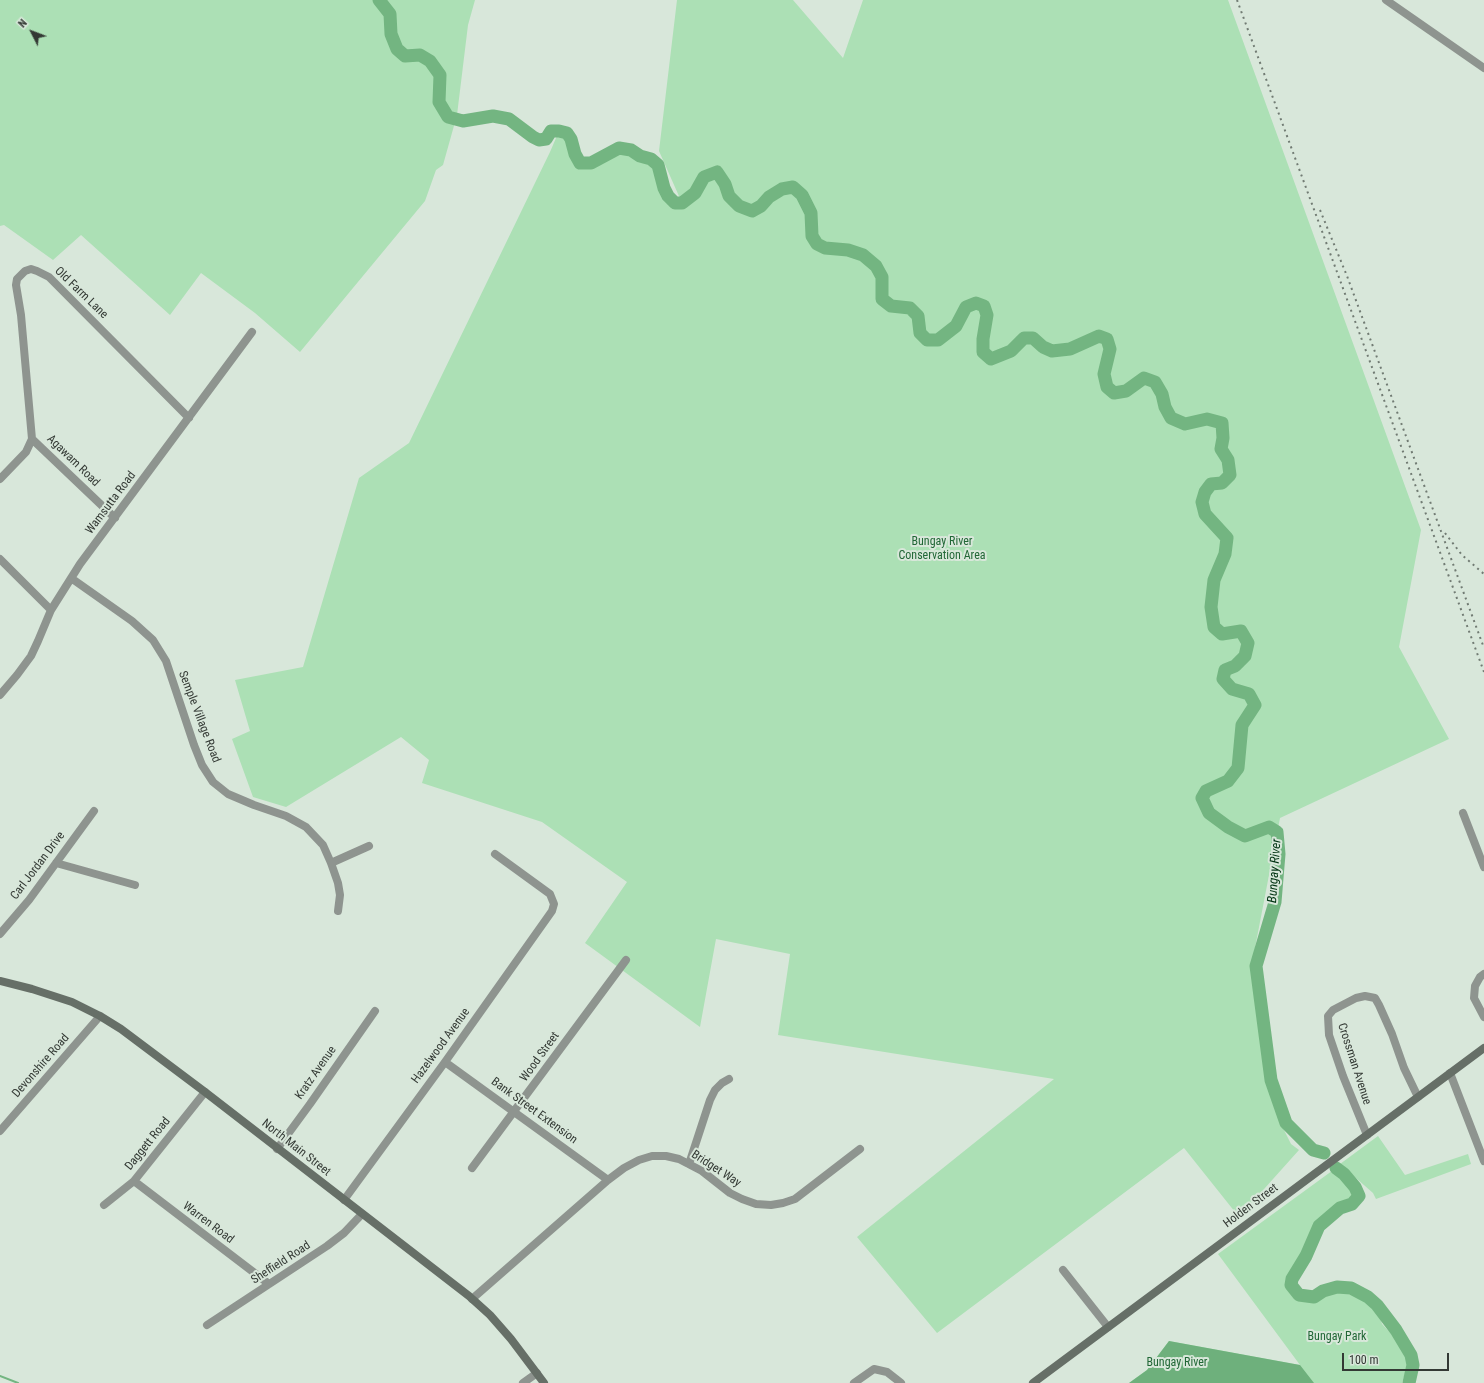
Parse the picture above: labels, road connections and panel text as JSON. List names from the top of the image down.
{
  "streets": {
    "main road": ["North Main Street", "Holden Street"],
    "street": [
      "Old Farm Lane",
      "Agawam Road",
      "Wamsutta Road",
      "Semple Village Road",
      "Carl Jordan Drive",
      "Hazelwood Avenue",
      "Wood Street",
      "Crossman Avenue",
      "Devonshire Road",
      "Kratz Avenue",
      "Bank Street Extension",
      "Daggett Road",
      "Bridget Way",
      "Warren Road",
      "Sheffield Road"
    ]
  },
  "crossings": [
    ["Old Farm Lane", "Agawam Road"],
    ["Old Farm Lane", "Wamsutta Road"],
    ["Agawam Road", "Wamsutta Road"],
    ["Wamsutta Road", "Semple Village Road"],
    ["Hazelwood Avenue", "Bank Street Extension"],
    ["Hazelwood Avenue", "North Main Street"],
    ["Wood Street", "Bank Street Extension"],
    ["Crossman Avenue", "Holden Street"],
    ["Devonshire Road", "North Main Street"],
    ["Kratz Avenue", "North Main Street"],
    ["Bank Street Extension", "Bridget Way"],
    ["Daggett Road", "North Main Street"],
    ["Daggett Road", "Warren Road"],
    ["North Main Street", "Bridget Way"],
    ["North Main Street", "Sheffield Road"],
    ["Warren Road", "Sheffield Road"]
  ],
  "water": ["Bungay River"],
  "parks": ["Bungay River Conservation Area", "Bungay Park", "Bungay River"],
  "scale_bar": "100 m",
  "north": "top left"
}
